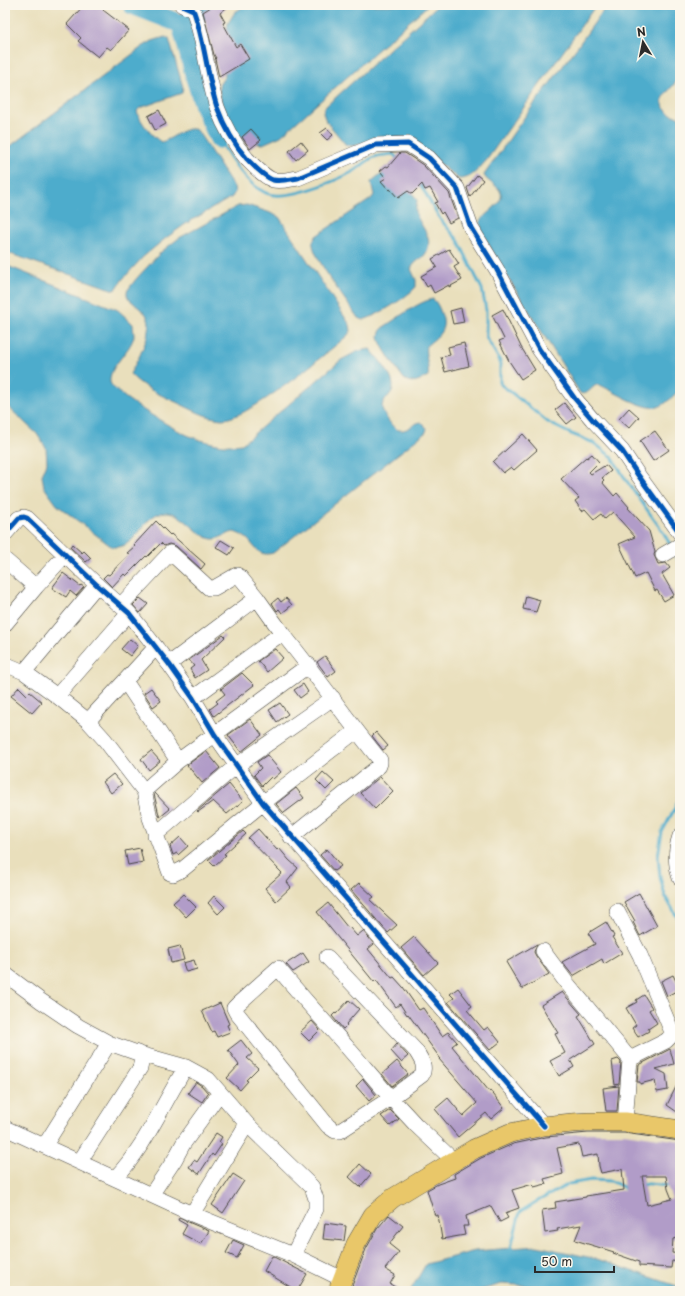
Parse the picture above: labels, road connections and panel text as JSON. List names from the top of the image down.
{
  "scale_bar": "50 m",
  "north": "top"
}
